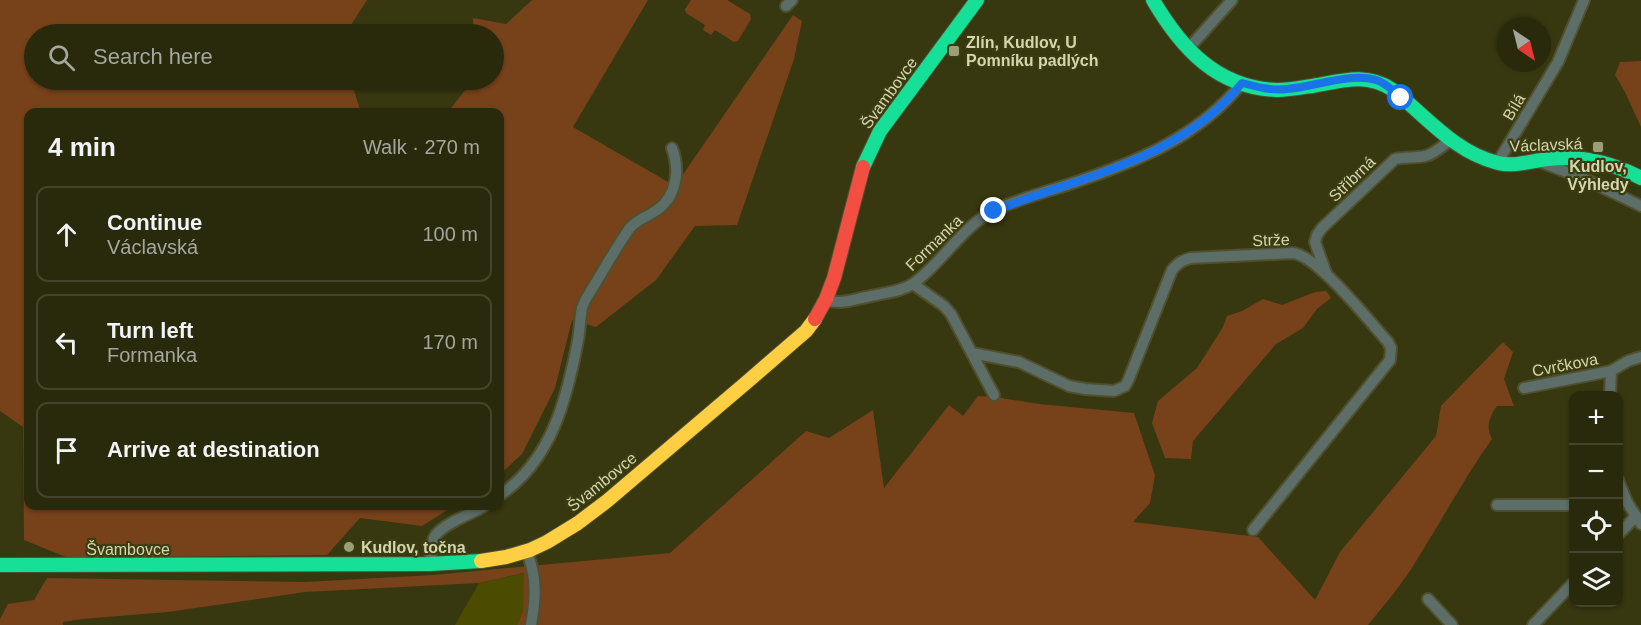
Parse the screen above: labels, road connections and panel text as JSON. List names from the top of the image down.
{
  "streets": {
    "street": [
      "Švambovce",
      "Bílá",
      "Václavská",
      "Stříbrná",
      "Strže",
      "Formanka",
      "Cvrčkova"
    ]
  },
  "crossings": [
    ["Švambovce", "Formanka"],
    ["Bílá", "Václavská"],
    ["Václavská", "Stříbrná"],
    ["Václavská", "Formanka"],
    ["Stříbrná", "Strže"]
  ],
  "places": {
    "transit": ["Zlín, Kudlov, U Pomníku padlých", "Kudlov, Výhledy"],
    "other": ["Kudlov, točna"]
  },
  "north": "bottom right",
  "page": {
    "search": "Search here",
    "heading": ["4 min", "Walk · 270 m"],
    "list": [
      ["Continue", "Václavská", "100 m"],
      ["Turn left", "Formanka", "170 m"],
      "Arrive at destination"
    ],
    "map_buttons": ["+", "−"]
  }
}
